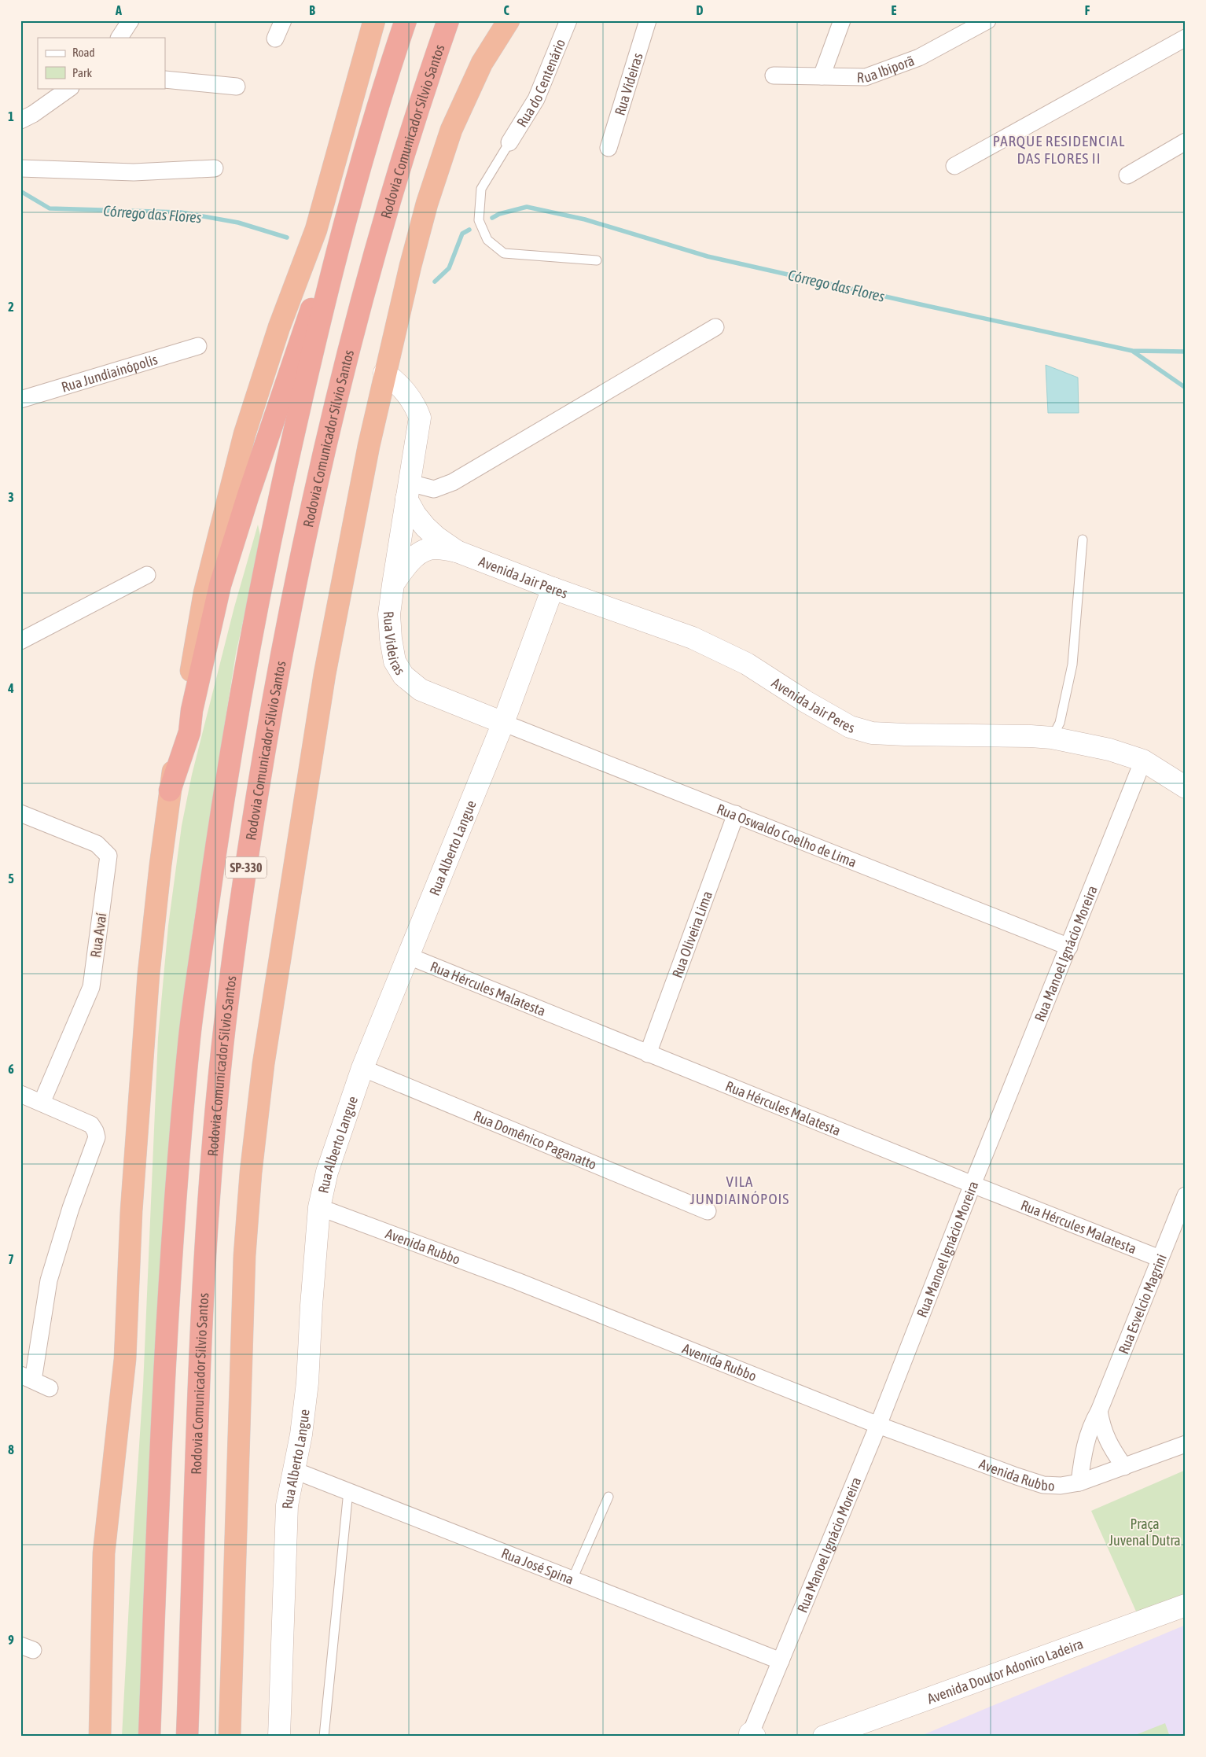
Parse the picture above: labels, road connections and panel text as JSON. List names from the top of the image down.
{
  "streets": {
    "highway": ["Rodovia Comunicador Silvio Santos", "SP-330"],
    "street": [
      "Rua Ibiporã",
      "Rua do Centenário",
      "Rua Videiras",
      "Rua Jundiainópolis",
      "Avenida Jair Peres",
      "Rua Oswaldo Coelho de Lima",
      "Rua Alberto Langue",
      "Rua Oliveira Lima",
      "Rua Avaí",
      "Rua Manoel Ignácio Moreira",
      "Rua Hércules Malatesta",
      "Rua Domênico Paganatto",
      "Avenida Rubbo",
      "Rua Esvelcio Magrini",
      "Rua José Spina",
      "Avenida Doutor Adoniro Ladeira"
    ]
  },
  "crossings": [
    ["Rua Videiras", "Avenida Jair Peres"],
    ["Rua Videiras", "Rua Oswaldo Coelho de Lima"],
    ["Rua Videiras", "Rua Alberto Langue"],
    ["Avenida Jair Peres", "Rua Alberto Langue"],
    ["Avenida Jair Peres", "Rua Manoel Ignácio Moreira"],
    ["Rua Oswaldo Coelho de Lima", "Rua Alberto Langue"],
    ["Rua Oswaldo Coelho de Lima", "Rua Oliveira Lima"],
    ["Rua Oswaldo Coelho de Lima", "Rua Manoel Ignácio Moreira"],
    ["Rua Alberto Langue", "Rua Hércules Malatesta"],
    ["Rua Alberto Langue", "Rua Domênico Paganatto"],
    ["Rua Alberto Langue", "Avenida Rubbo"],
    ["Rua Alberto Langue", "Rua José Spina"],
    ["Rua Oliveira Lima", "Rua Hércules Malatesta"],
    ["Rua Manoel Ignácio Moreira", "Rua Hércules Malatesta"],
    ["Rua Manoel Ignácio Moreira", "Avenida Rubbo"],
    ["Rua Manoel Ignácio Moreira", "Rua José Spina"],
    ["Rua Hércules Malatesta", "Rua Esvelcio Magrini"],
    ["Avenida Rubbo", "Rua Esvelcio Magrini"]
  ],
  "districts": ["PARQUE RESIDENCIAL DAS FLORES II", "VILA JUNDIAINÓPOIS"],
  "water": ["Córrego das Flores"],
  "parks": ["Praça Juvenal Dutra"],
  "legend": ["Road", "Park"],
  "grid": {
    "columns": [
      "A",
      "B",
      "C",
      "D",
      "E",
      "F"
    ],
    "rows": [
      "1",
      "2",
      "3",
      "4",
      "5",
      "6",
      "7",
      "8",
      "9"
    ]
  }
}
